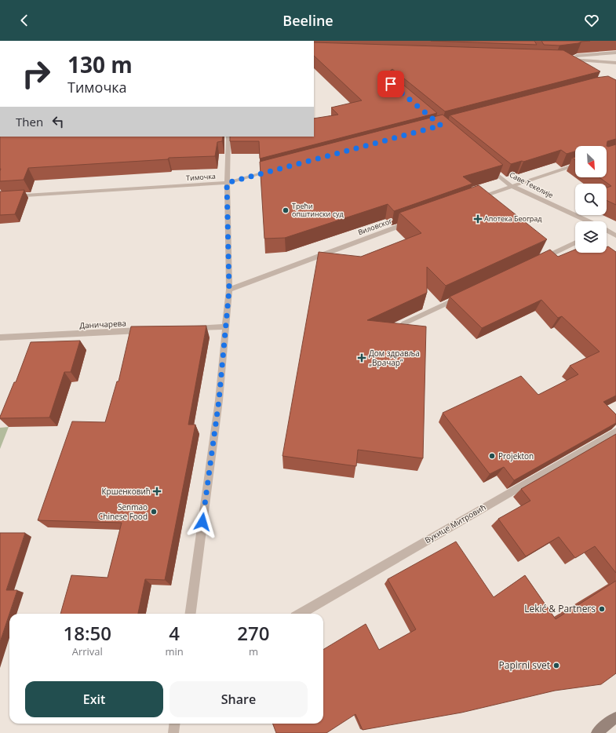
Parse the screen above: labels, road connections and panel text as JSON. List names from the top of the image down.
{
  "streets": {
    "street": [
      "Тимочка",
      "Саве Текелије",
      "Виловског",
      "Даничарева",
      "Вукице Митровић"
    ]
  },
  "places": {
    "other": [
      "Трећи општински суд",
      "Projekton",
      "Senmao Chinese Food",
      "Lekić & Partners",
      "Papirni svet"
    ],
    "health": ["Апотека Београд", "Дом здравља „Врачар”", "Кршенковић"]
  },
  "north": "bottom right",
  "page": {
    "header": "Beeline",
    "turn": ["130 m", "Тимочка"],
    "then": "Then",
    "eta": [
      "18:50",
      "Arrival",
      "4",
      "min",
      "270",
      "m"
    ],
    "buttons": ["Exit", "Share"]
  }
}
